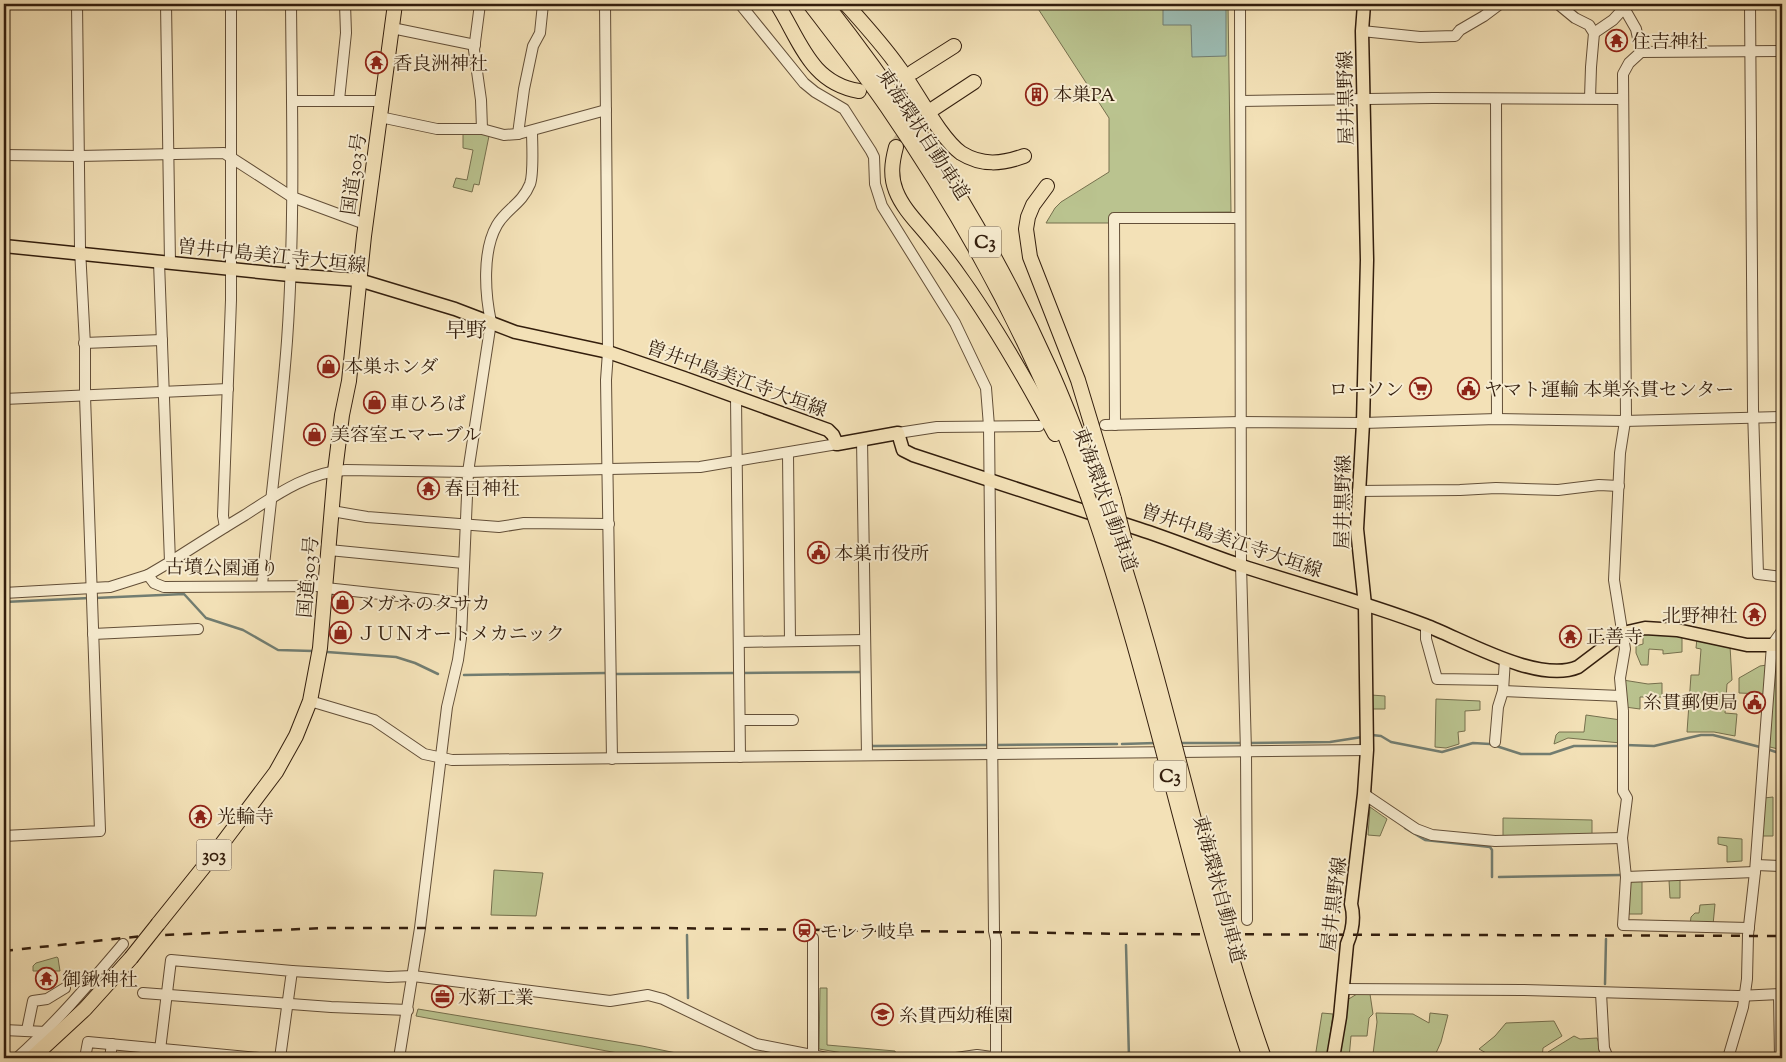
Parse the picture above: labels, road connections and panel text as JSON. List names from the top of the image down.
{
  "streets": {
    "highway": [
      "東海環状自動車道",
      "国道303号",
      "C3",
      "303"
    ],
    "main road": ["屋井黒野線", "曽井中島美江寺大垣線"],
    "street": ["古墳公園通り"]
  },
  "crossings": [
    ["屋井黒野線", "曽井中島美江寺大垣線"],
    ["国道303号", "曽井中島美江寺大垣線"],
    ["国道303号", "古墳公園通り"]
  ],
  "districts": ["早野"],
  "places": {
    "temple": [
      "住吉神社",
      "香良洲神社",
      "春日神社",
      "北野神社",
      "正善寺",
      "光輪寺",
      "御鍬神社"
    ],
    "building": ["本巣PA"],
    "shop": [
      "本巣ホンダ",
      "車ひろば",
      "美容室エマーブル",
      "メガネのタサカ",
      "ＪＵＮオートメカニック"
    ],
    "supermarket": ["ローソン"],
    "public building": ["ヤマト運輸 本巣糸貫センター", "本巣市役所", "糸貫郵便局"],
    "station": ["モレラ岐阜"],
    "office": ["水新工業"],
    "school or university": ["糸貫西幼稚園"]
  }
}
